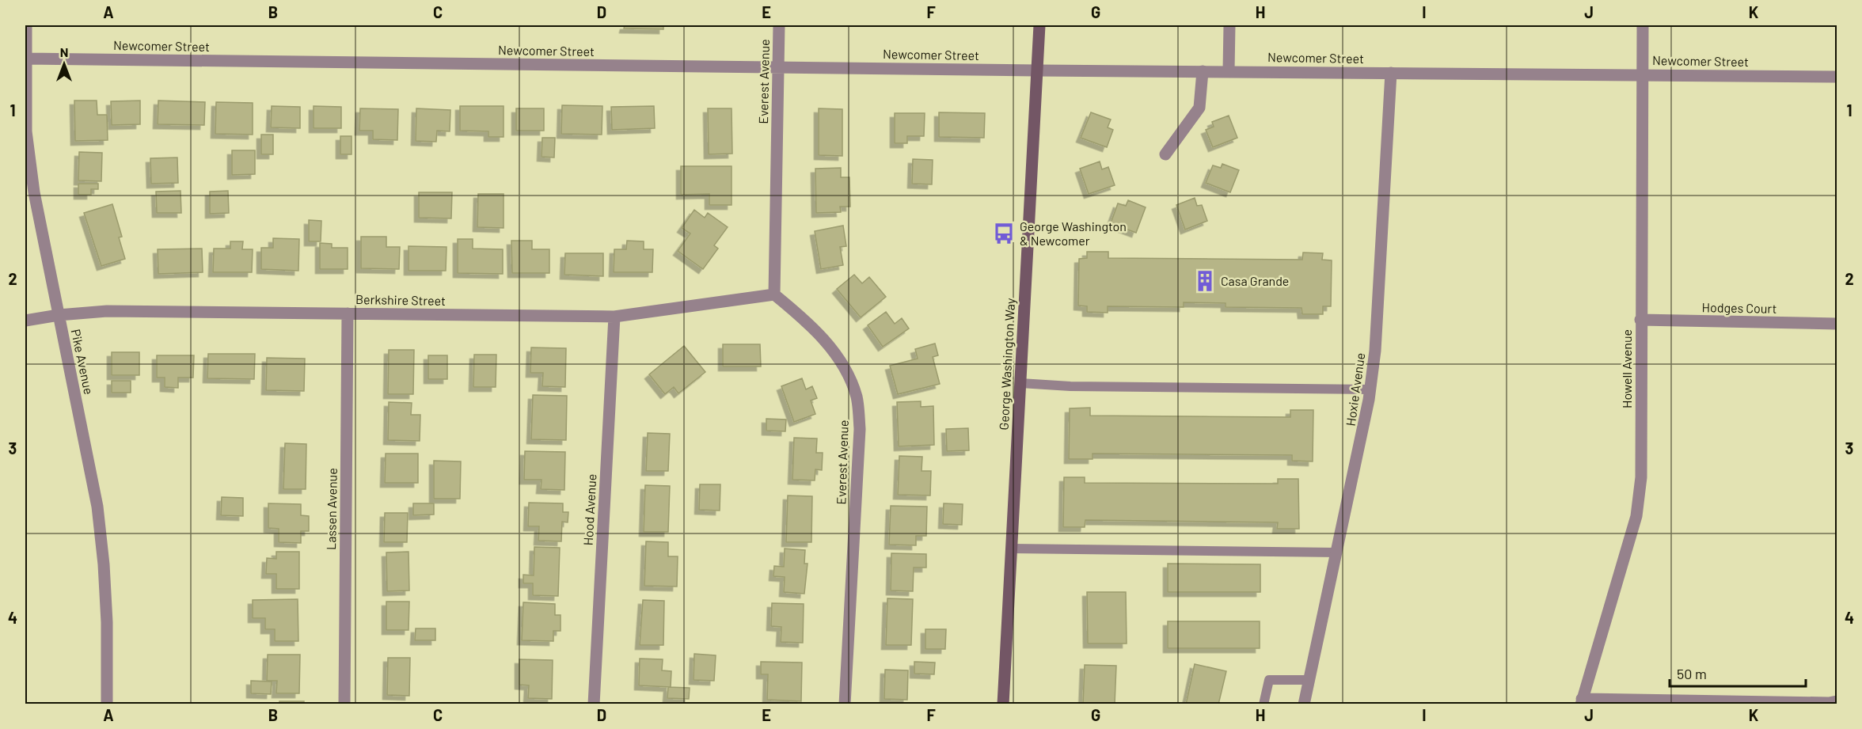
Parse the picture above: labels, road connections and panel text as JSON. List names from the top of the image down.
{
  "streets": {
    "main road": ["George Washington Way"],
    "street": [
      "Newcomer Street",
      "Everest Avenue",
      "Berkshire Street",
      "Hodges Court",
      "Pike Avenue",
      "Howell Avenue",
      "Hoxie Avenue",
      "Lassen Avenue",
      "Hood Avenue"
    ]
  },
  "crossings": [
    ["Newcomer Street", "Everest Avenue"],
    ["Newcomer Street", "Pike Avenue"],
    ["Newcomer Street", "George Washington Way"],
    ["Newcomer Street", "Howell Avenue"],
    ["Newcomer Street", "Hoxie Avenue"],
    ["Everest Avenue", "Berkshire Street"],
    ["Berkshire Street", "Pike Avenue"],
    ["Berkshire Street", "Lassen Avenue"],
    ["Berkshire Street", "Hood Avenue"],
    ["Hodges Court", "Howell Avenue"]
  ],
  "places": {
    "bus stop": ["George Washington & Newcomer"],
    "building": ["Casa Grande"]
  },
  "scale_bar": "50 m",
  "north": "top",
  "grid": {
    "columns": [
      "A",
      "B",
      "C",
      "D",
      "E",
      "F",
      "G",
      "H",
      "I",
      "J",
      "K"
    ],
    "rows": [
      "1",
      "2",
      "3",
      "4"
    ]
  }
}
